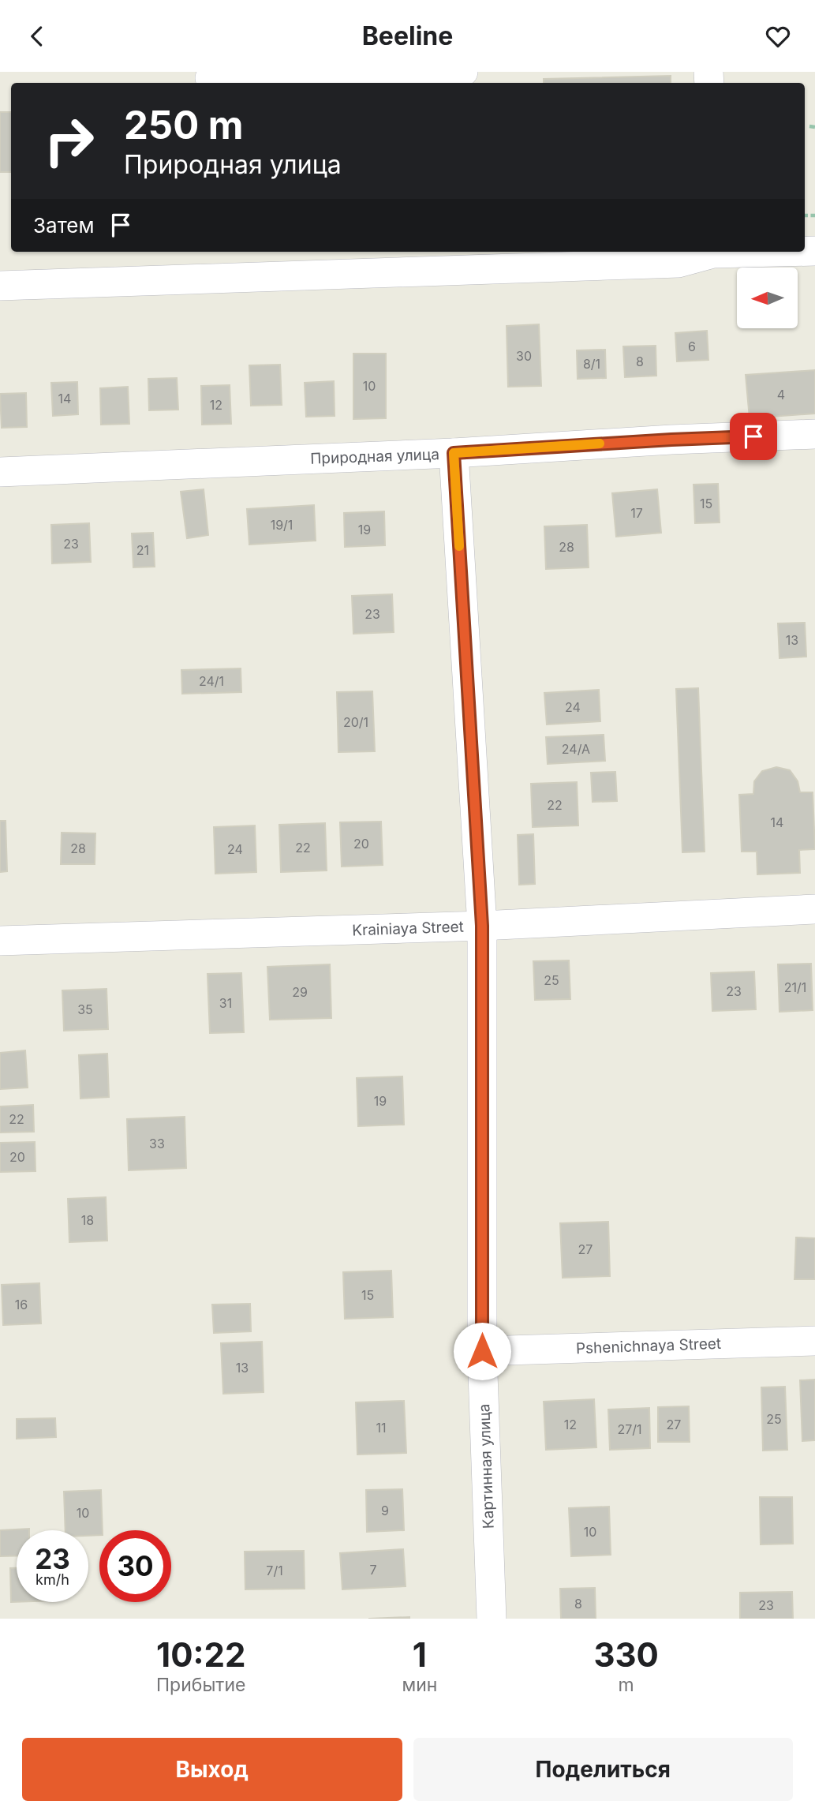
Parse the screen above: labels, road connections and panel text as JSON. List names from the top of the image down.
{
  "streets": {
    "street": [
      "Природная улица",
      "Krainiaya Street",
      "Pshenichnaya Street",
      "Картинная улица"
    ]
  },
  "crossings": [
    ["Природная улица", "Картинная улица"],
    ["Krainiaya Street", "Картинная улица"],
    ["Pshenichnaya Street", "Картинная улица"]
  ],
  "house_numbers": [
    "6",
    "30",
    "8",
    "8/1",
    "10",
    "4",
    "14",
    "12",
    "15",
    "17",
    "19/1",
    "19",
    "23",
    "28",
    "21",
    "23",
    "13",
    "24/1",
    "24",
    "20/1",
    "24/А",
    "22",
    "14",
    "20",
    "22",
    "28",
    "24",
    "25",
    "21/1",
    "23",
    "29",
    "31",
    "35",
    "19",
    "22",
    "33",
    "20",
    "18",
    "27",
    "15",
    "16",
    "13",
    "25",
    "12",
    "27",
    "11",
    "27/1",
    "9",
    "10",
    "10",
    "7",
    "7/1",
    "8",
    "23"
  ],
  "north": "left",
  "page": {
    "header": "Beeline",
    "turn": ["250 m", "Природная улица"],
    "then": "Затем",
    "speed": "23 km/h",
    "limit": "30",
    "eta": [
      "10:22",
      "Прибытие",
      "1",
      "мин",
      "330",
      "m"
    ],
    "buttons": ["Выход", "Поделиться"]
  }
}
